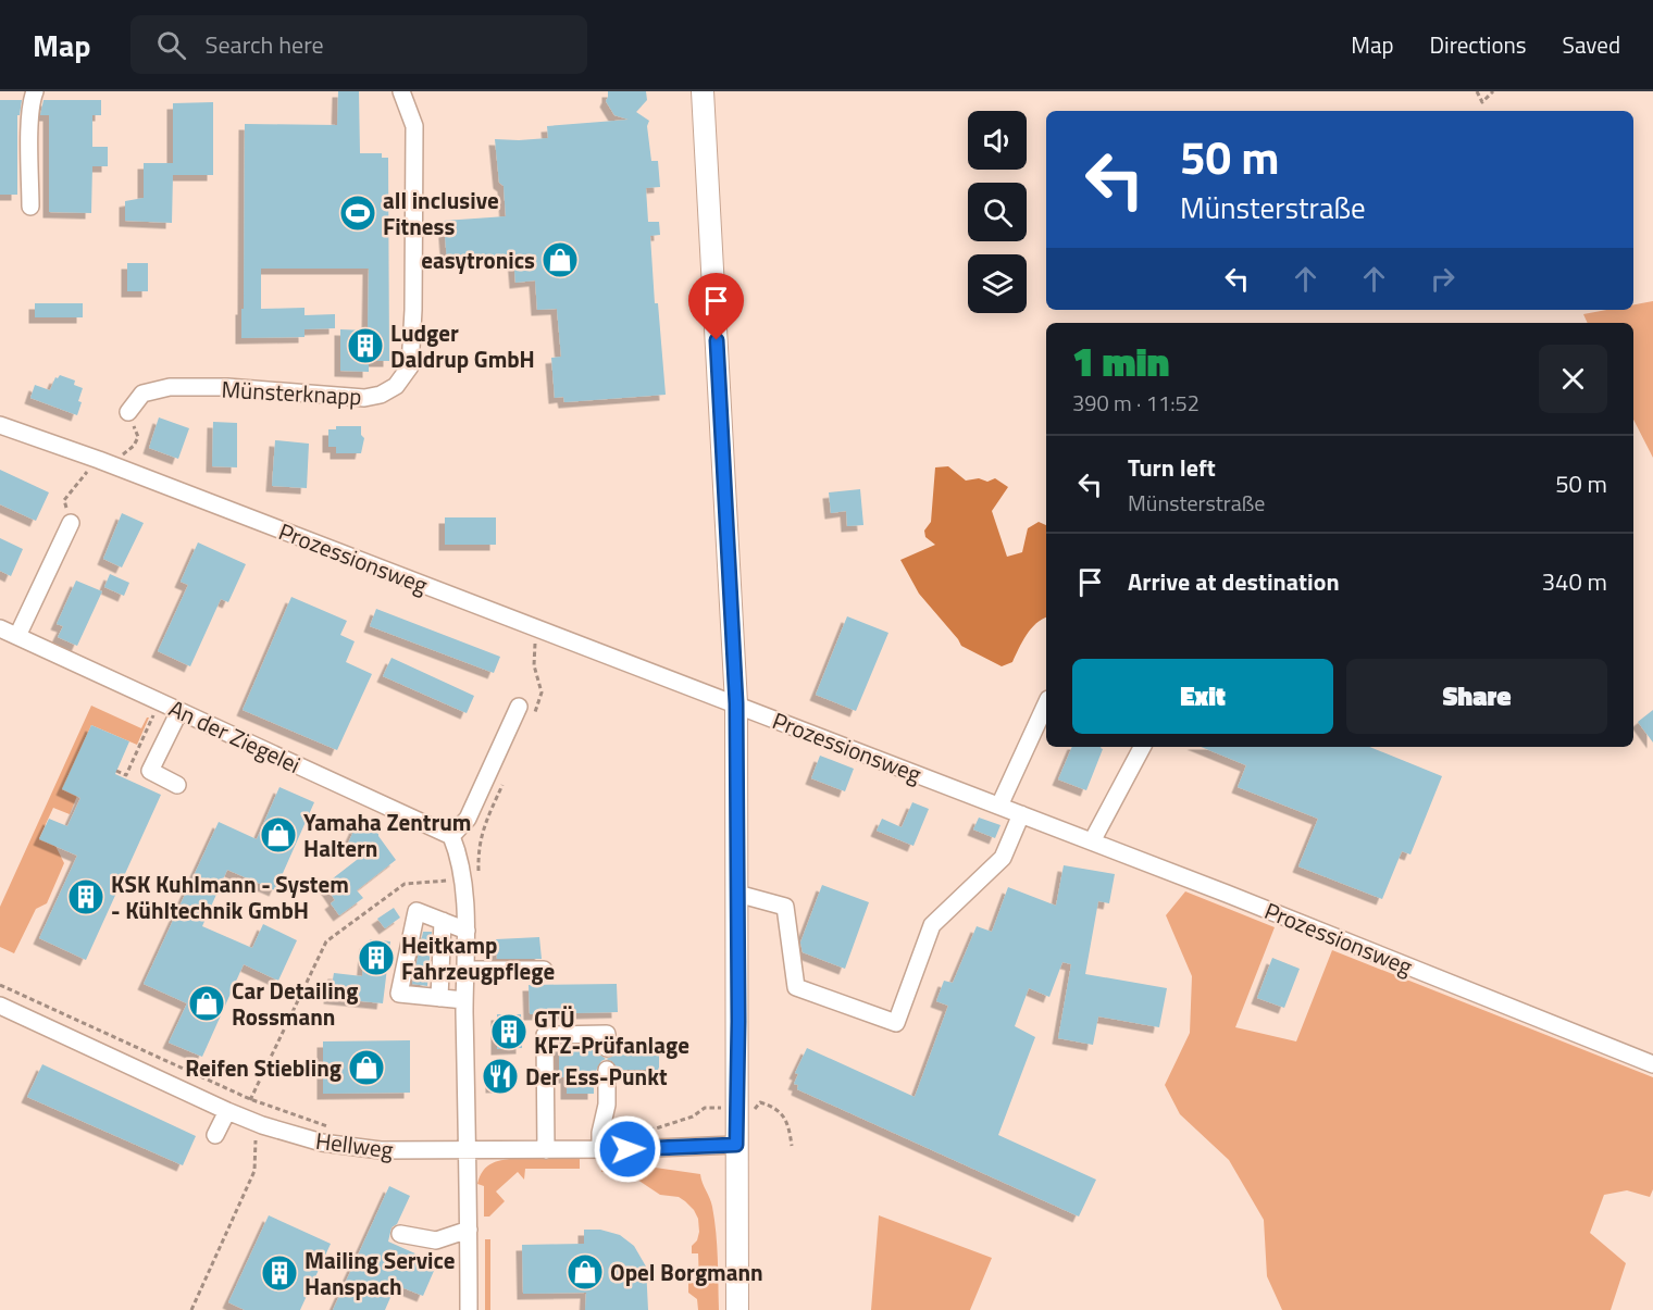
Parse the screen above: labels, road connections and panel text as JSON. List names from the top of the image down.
{
  "streets": {
    "street": [
      "Münsterknapp",
      "Prozessionsweg",
      "An der Ziegelei",
      "Hellweg"
    ]
  },
  "places": {
    "sports": ["all inclusive Fitness"],
    "shop": [
      "easytronics",
      "Yamaha Zentrum Haltern",
      "Car Detailing Rossmann",
      "Reifen Stiebling",
      "Opel Borgmann"
    ],
    "building": [
      "Ludger Daldrup GmbH",
      "KSK Kuhlmann - System - Kühltechnik GmbH",
      "Heitkamp Fahrzeugpflege",
      "GTÜ KFZ-Prüfanlage",
      "Mailing Service Hanspach"
    ],
    "restaurant": ["Der Ess-Punkt"]
  },
  "page": {
    "header": "Map",
    "search": "Search here",
    "nav": ["Map", "Directions", "Saved"],
    "turn": ["50 m", "Münsterstraße"],
    "heading": ["1 min", "390 m · 11:52"],
    "list": [
      {
        "name": "Turn left",
        "note": "Münsterstraße",
        "value": "50 m"
      },
      {
        "name": "Arrive at destination",
        "value": "340 m"
      }
    ],
    "buttons": ["Exit", "Share"]
  }
}
